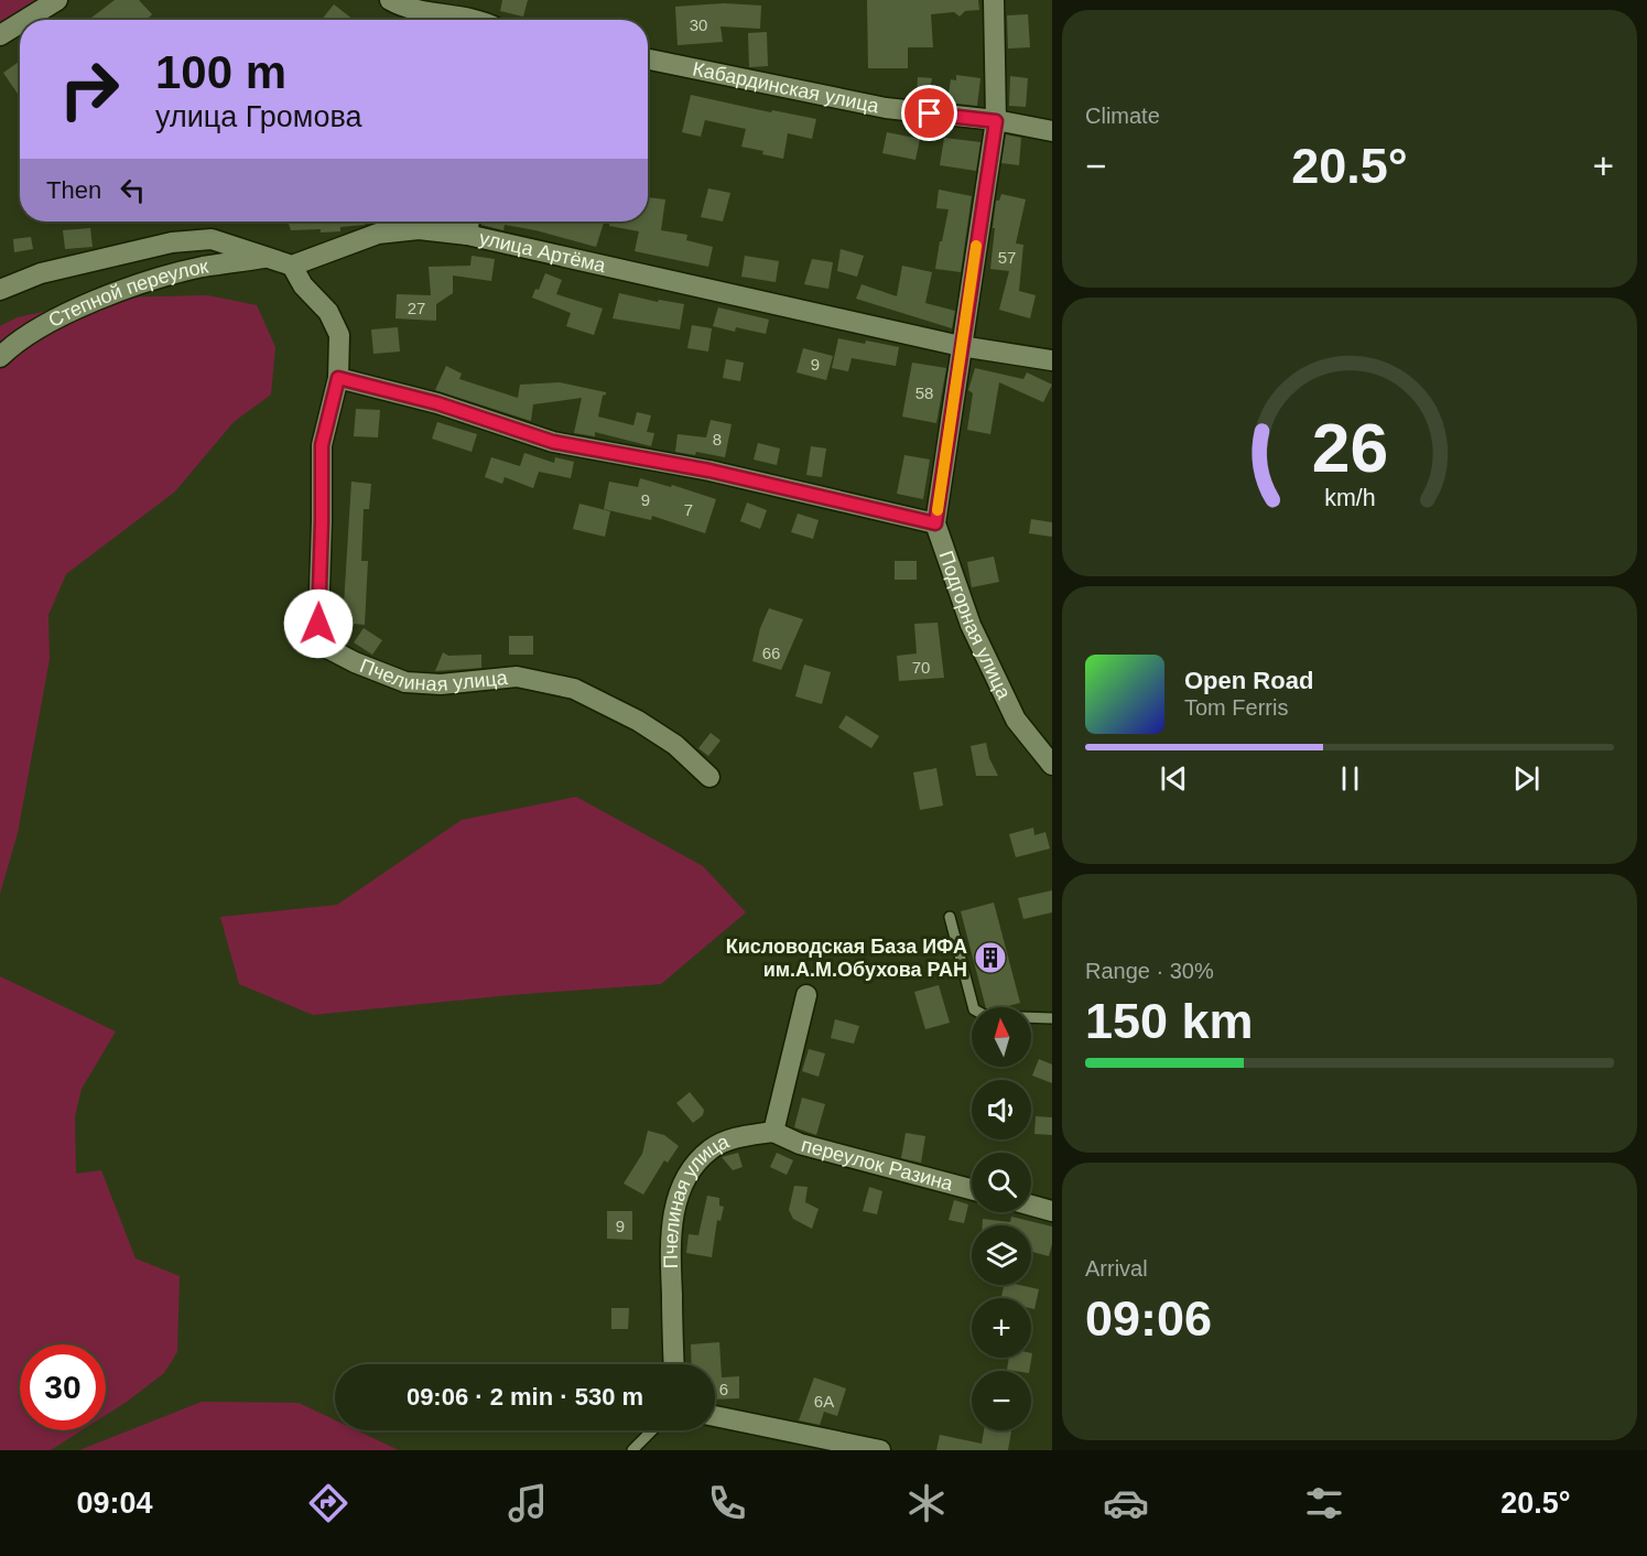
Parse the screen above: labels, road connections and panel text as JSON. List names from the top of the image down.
{
  "streets": {
    "street": [
      "Кабардинская улица",
      "улица Артёма",
      "Степной переулок",
      "Подгорная улица",
      "Пчелиная улица",
      "переулок Разина"
    ]
  },
  "crossings": [
    ["Кабардинская улица", "Подгорная улица"],
    ["улица Артёма", "Подгорная улица"],
    ["улица Артёма", "Пчелиная улица"],
    ["Пчелиная улица", "переулок Разина"]
  ],
  "places": {
    "building": ["Кисловодская База ИФА им.А.М.Обухова РАН"]
  },
  "house_numbers": [
    "30",
    "57",
    "27",
    "9",
    "58",
    "8",
    "9",
    "7",
    "66",
    "70",
    "9",
    "6",
    "6А"
  ],
  "north": "top",
  "page": {
    "tile": [
      "Climate",
      ["Range · 30%", "150 km"],
      ["Arrival", "09:06"]
    ],
    "turn": ["100 m", "улица Громова"],
    "heat": ["−", "20.5°", "+"],
    "then": "Then",
    "song": ["Open Road", "Tom Ferris"],
    "map_buttons": ["+", "−"],
    "limit": "30",
    "trip": "09:06 · 2 min · 530 m",
    "tabs": ["09:04", "20.5°"],
    "gauge": ["26", "km/h"]
  }
}
